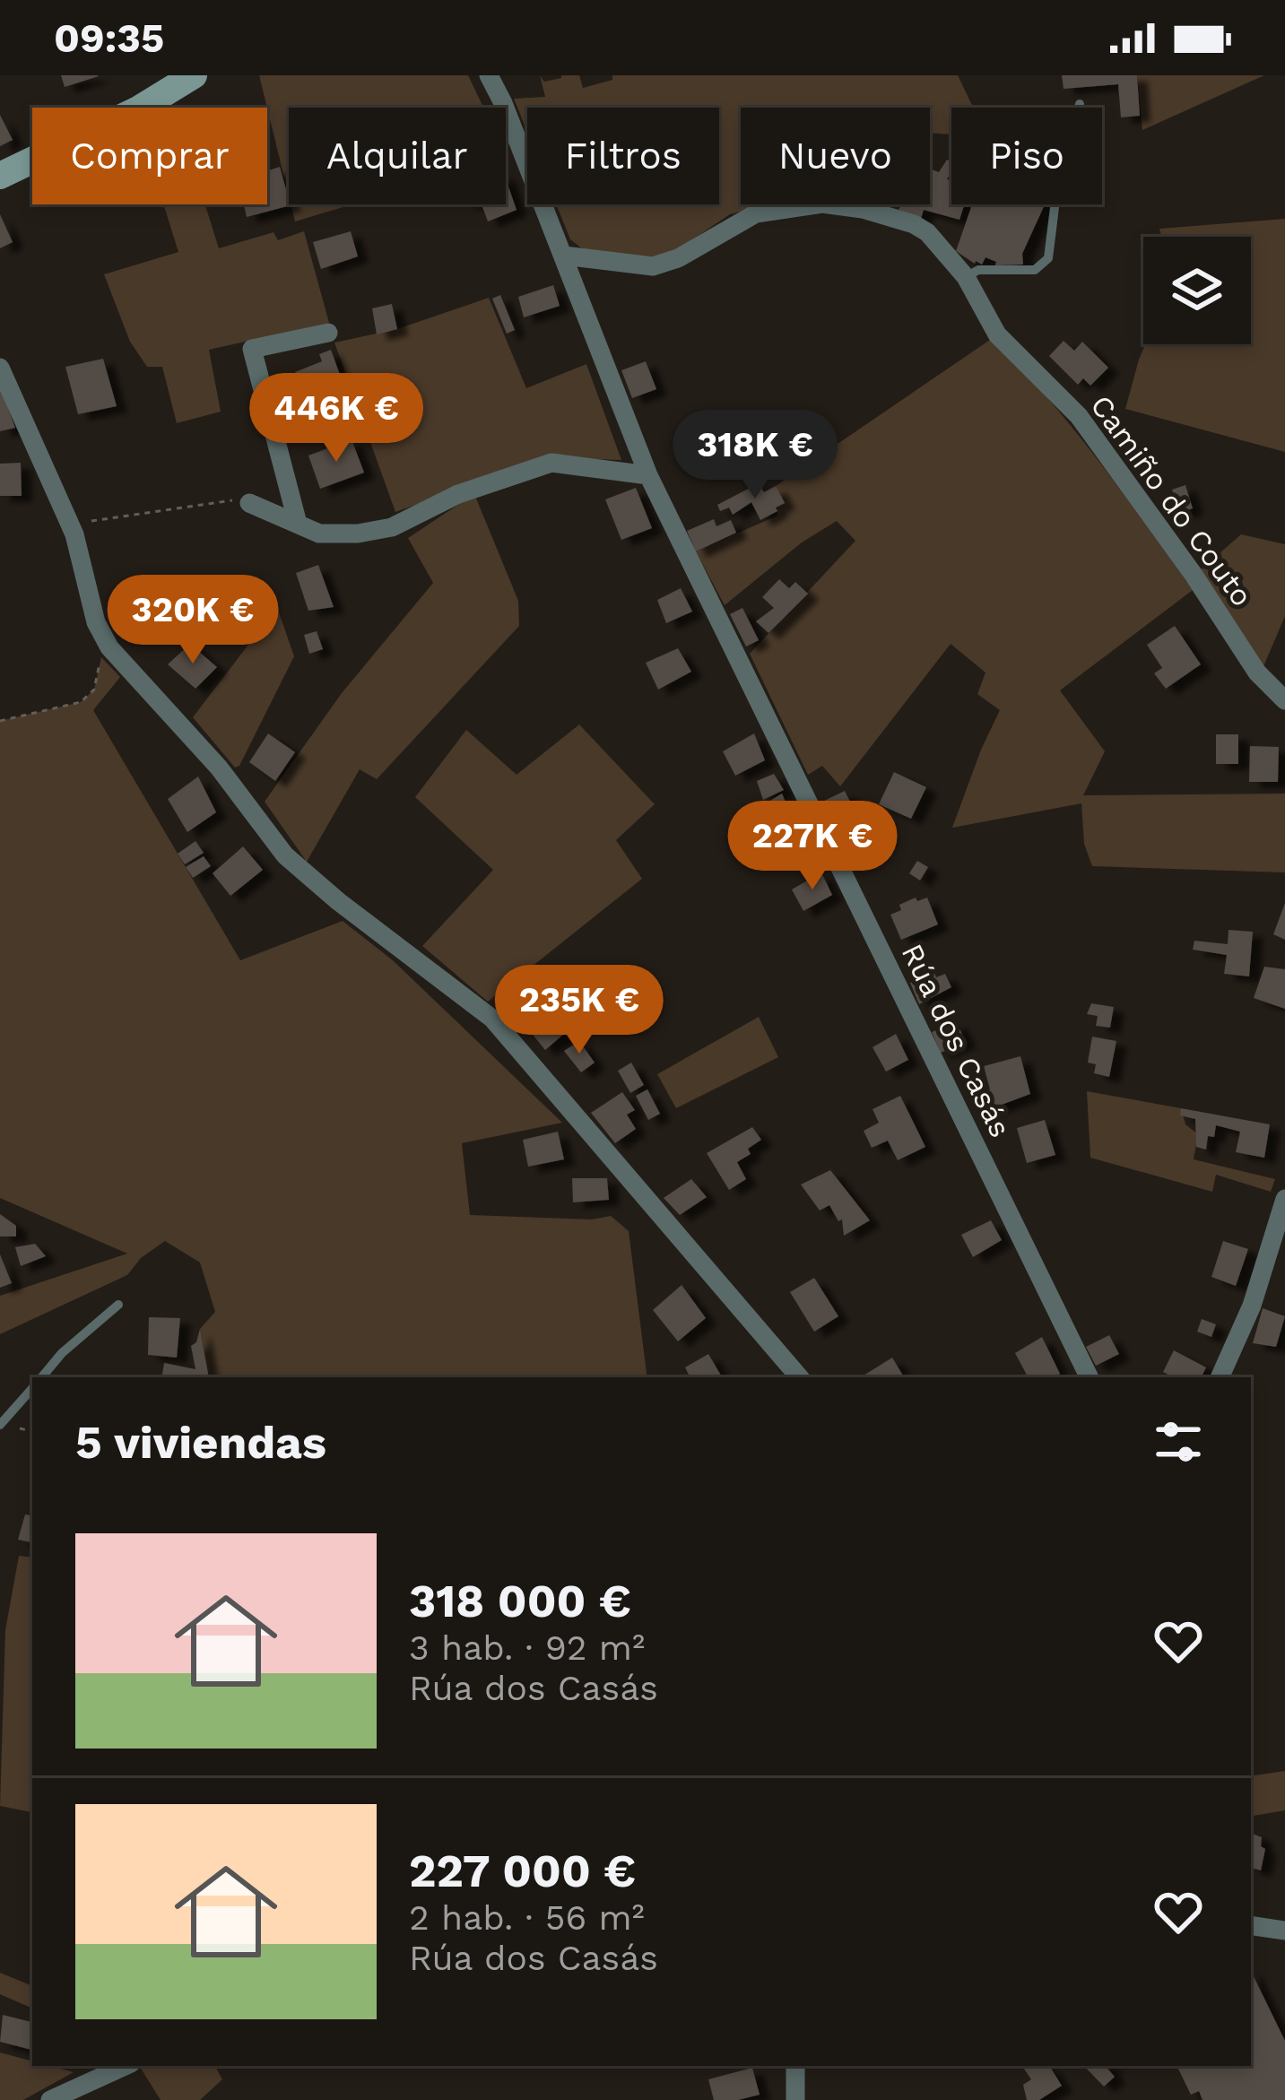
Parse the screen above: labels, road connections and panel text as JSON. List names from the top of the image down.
{
  "streets": {
    "street": ["Camiño do Couto", "Rúa dos Casás"]
  },
  "crossings": [
    ["Camiño do Couto", "Rúa dos Casás"]
  ],
  "page": {
    "status": "09:35",
    "chip": [
      "Comprar",
      "Alquilar",
      "Filtros",
      "Nuevo",
      "Piso"
    ],
    "price": [
      "446K €",
      "318K €",
      "320K €",
      "227K €",
      "235K €"
    ],
    "heading": "5 viviendas",
    "list": [
      {
        "name": "318 000 €",
        "note": "3 hab. · 92 m² · Rúa dos Casás"
      },
      {
        "name": "227 000 €",
        "note": "2 hab. · 56 m² · Rúa dos Casás"
      }
    ]
  }
}
